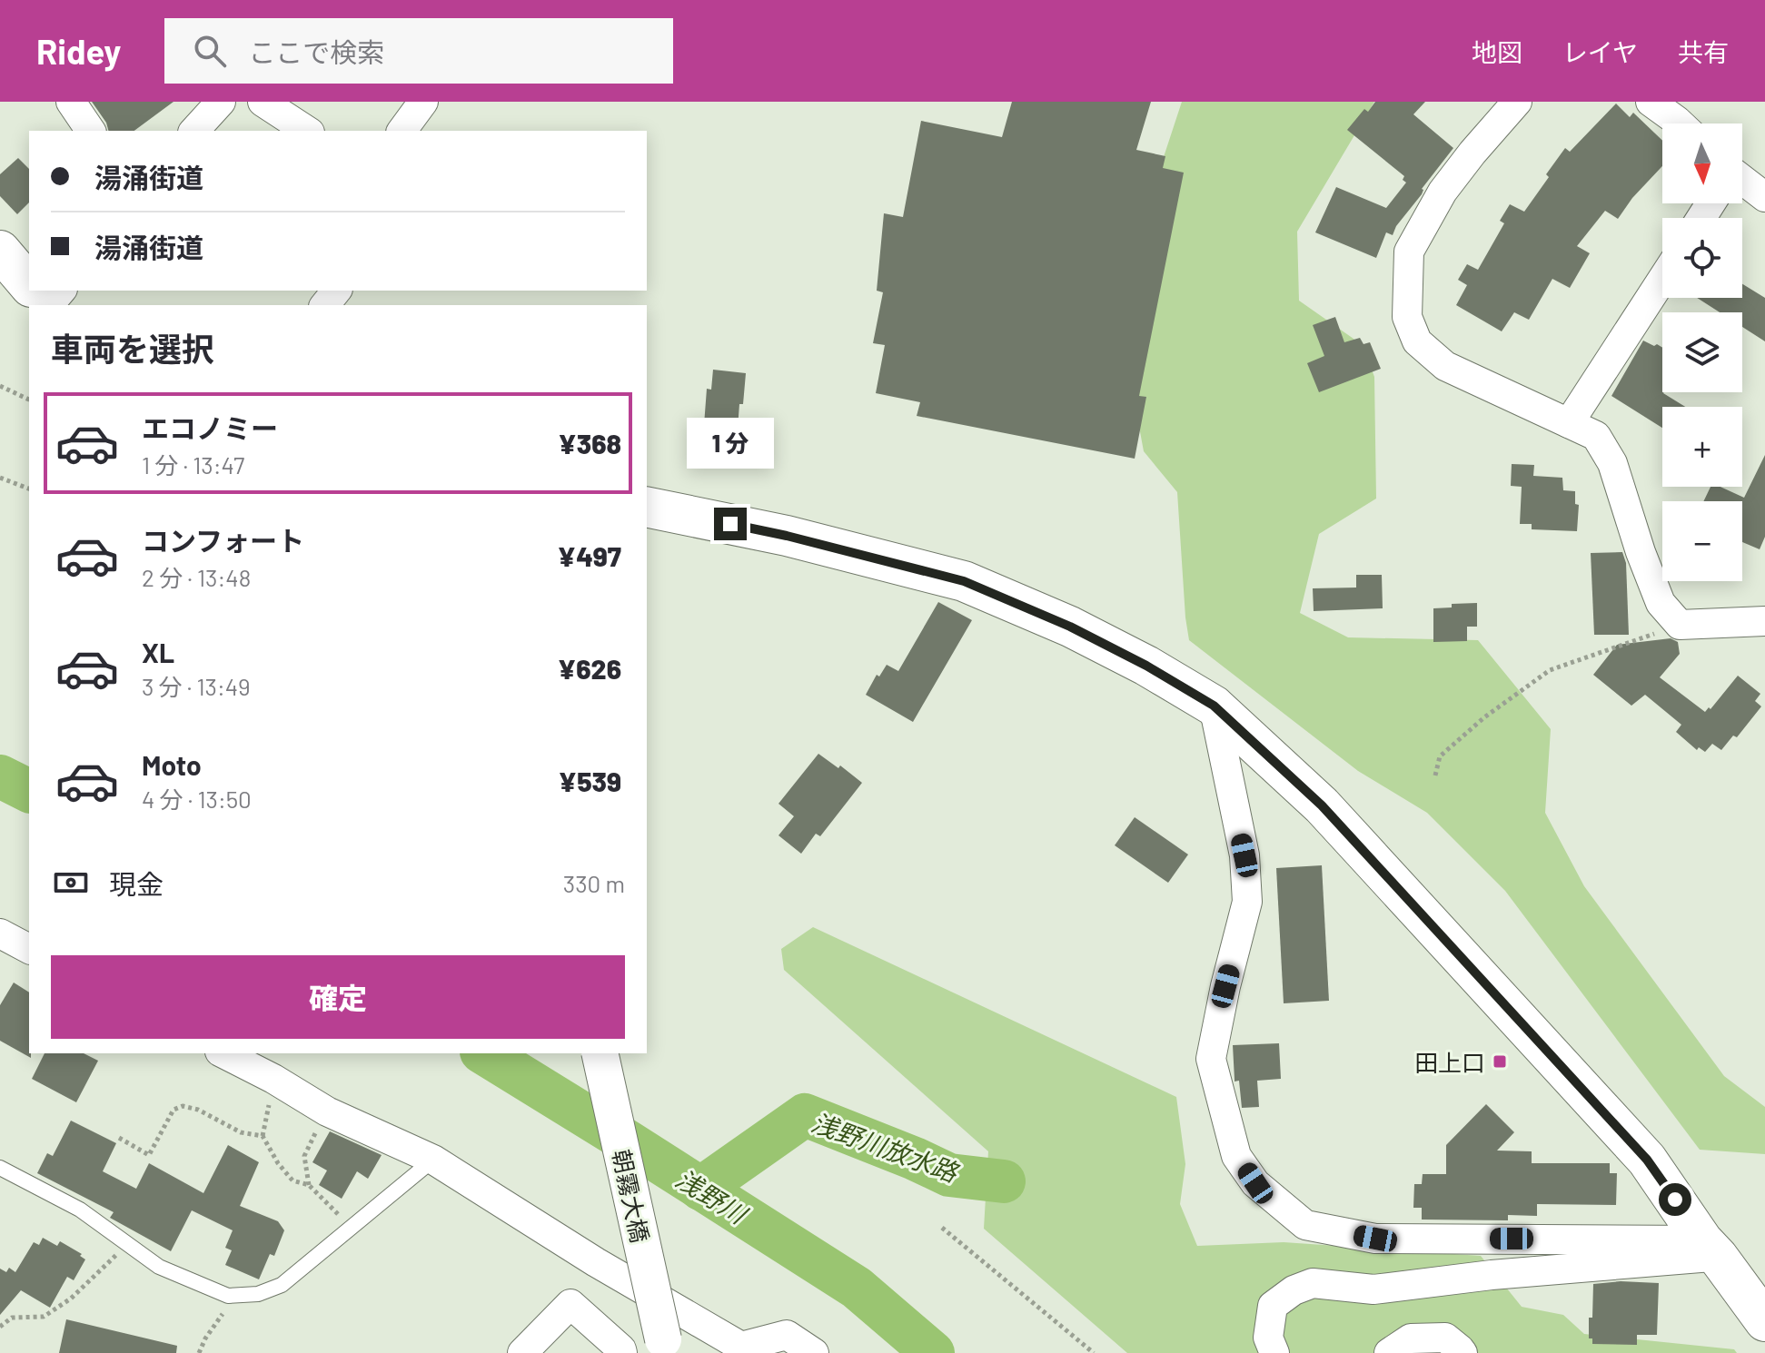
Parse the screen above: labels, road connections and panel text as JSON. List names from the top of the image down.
{
  "streets": {
    "street": ["朝霧大橋"]
  },
  "water": ["浅野川放水路", "浅野川"],
  "places": {
    "transit": ["田上口"]
  },
  "north": "bottom",
  "page": {
    "header": "Ridey",
    "search": "ここで検索",
    "nav": ["地図", "レイヤ", "共有"],
    "map_buttons": ["+", "−"],
    "banner": ["湯涌街道", "湯涌街道"],
    "heading": "車両を選択",
    "list": [
      {
        "name": "エコノミー",
        "note": "1 分 · 13:47",
        "value": "¥368"
      },
      {
        "name": "コンフォート",
        "note": "2 分 · 13:48",
        "value": "¥497"
      },
      {
        "name": "XL",
        "note": "3 分 · 13:49",
        "value": "¥626"
      },
      {
        "name": "Moto",
        "note": "4 分 · 13:50",
        "value": "¥539"
      }
    ],
    "bubble": "1 分",
    "pay": ["現金", "330 m"],
    "buttons": "確定"
  }
}
